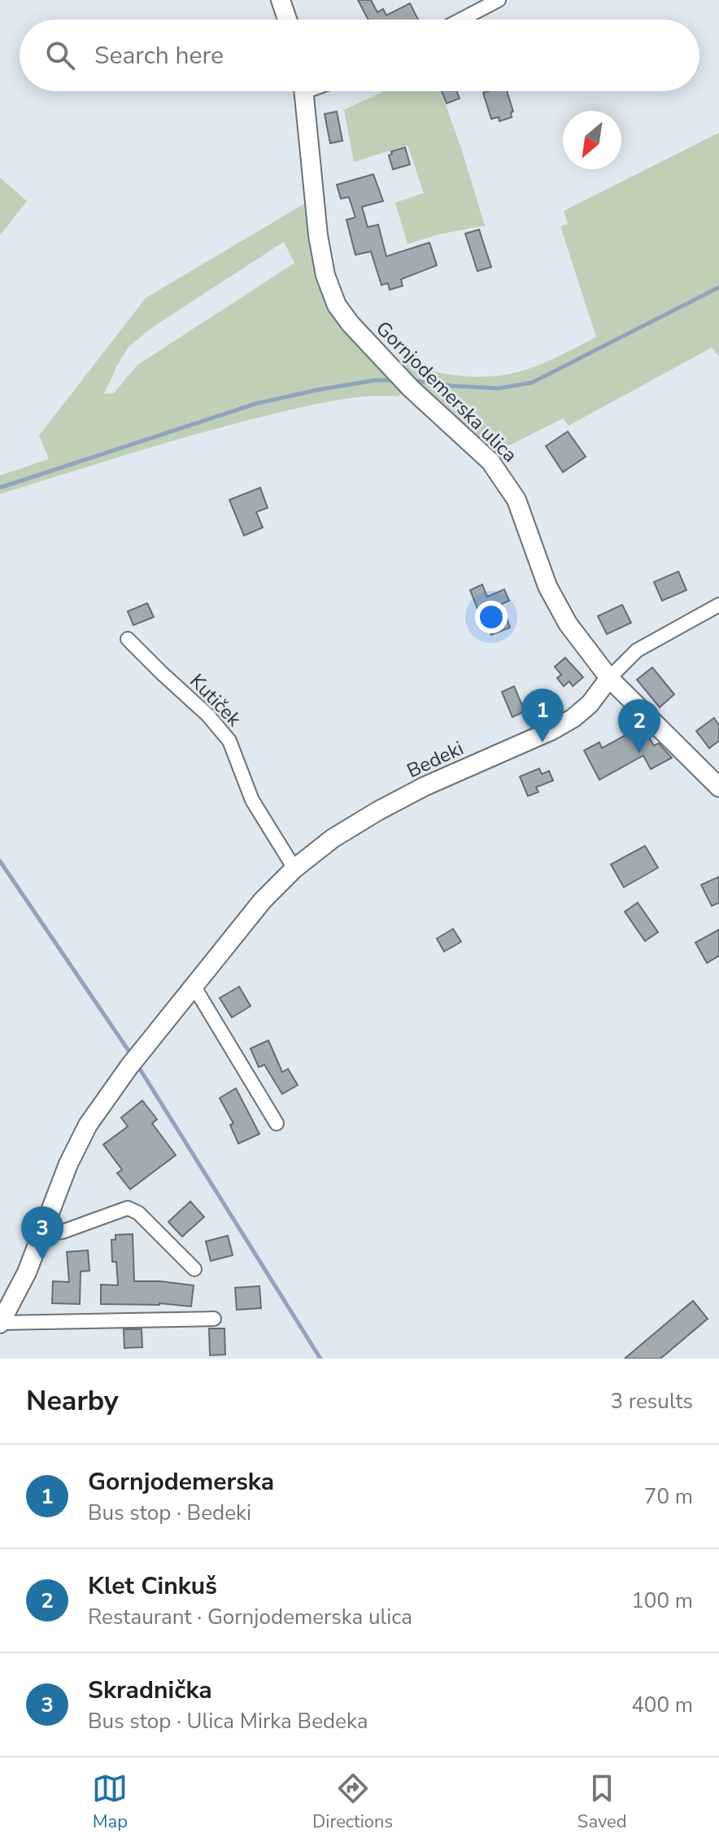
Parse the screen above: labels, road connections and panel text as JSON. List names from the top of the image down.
{
  "streets": {
    "main road": ["Gornjodemerska ulica", "Bedeki"],
    "street": ["Kutiček"]
  },
  "crossings": [
    ["Gornjodemerska ulica", "Bedeki"],
    ["Kutiček", "Bedeki"]
  ],
  "north": "bottom left",
  "page": {
    "search": "Search here",
    "pins": ["1", "2", "3"],
    "heading": ["Nearby", "3 results"],
    "list": [
      {
        "mark": "1",
        "name": "Gornjodemerska",
        "note": "Bus stop · Bedeki",
        "value": "70 m"
      },
      {
        "mark": "2",
        "name": "Klet Cinkuš",
        "note": "Restaurant · Gornjodemerska ulica",
        "value": "100 m"
      },
      {
        "mark": "3",
        "name": "Skradnička",
        "note": "Bus stop · Ulica Mirka Bedeka",
        "value": "400 m"
      }
    ],
    "nav": ["Map", "Directions", "Saved"]
  }
}
